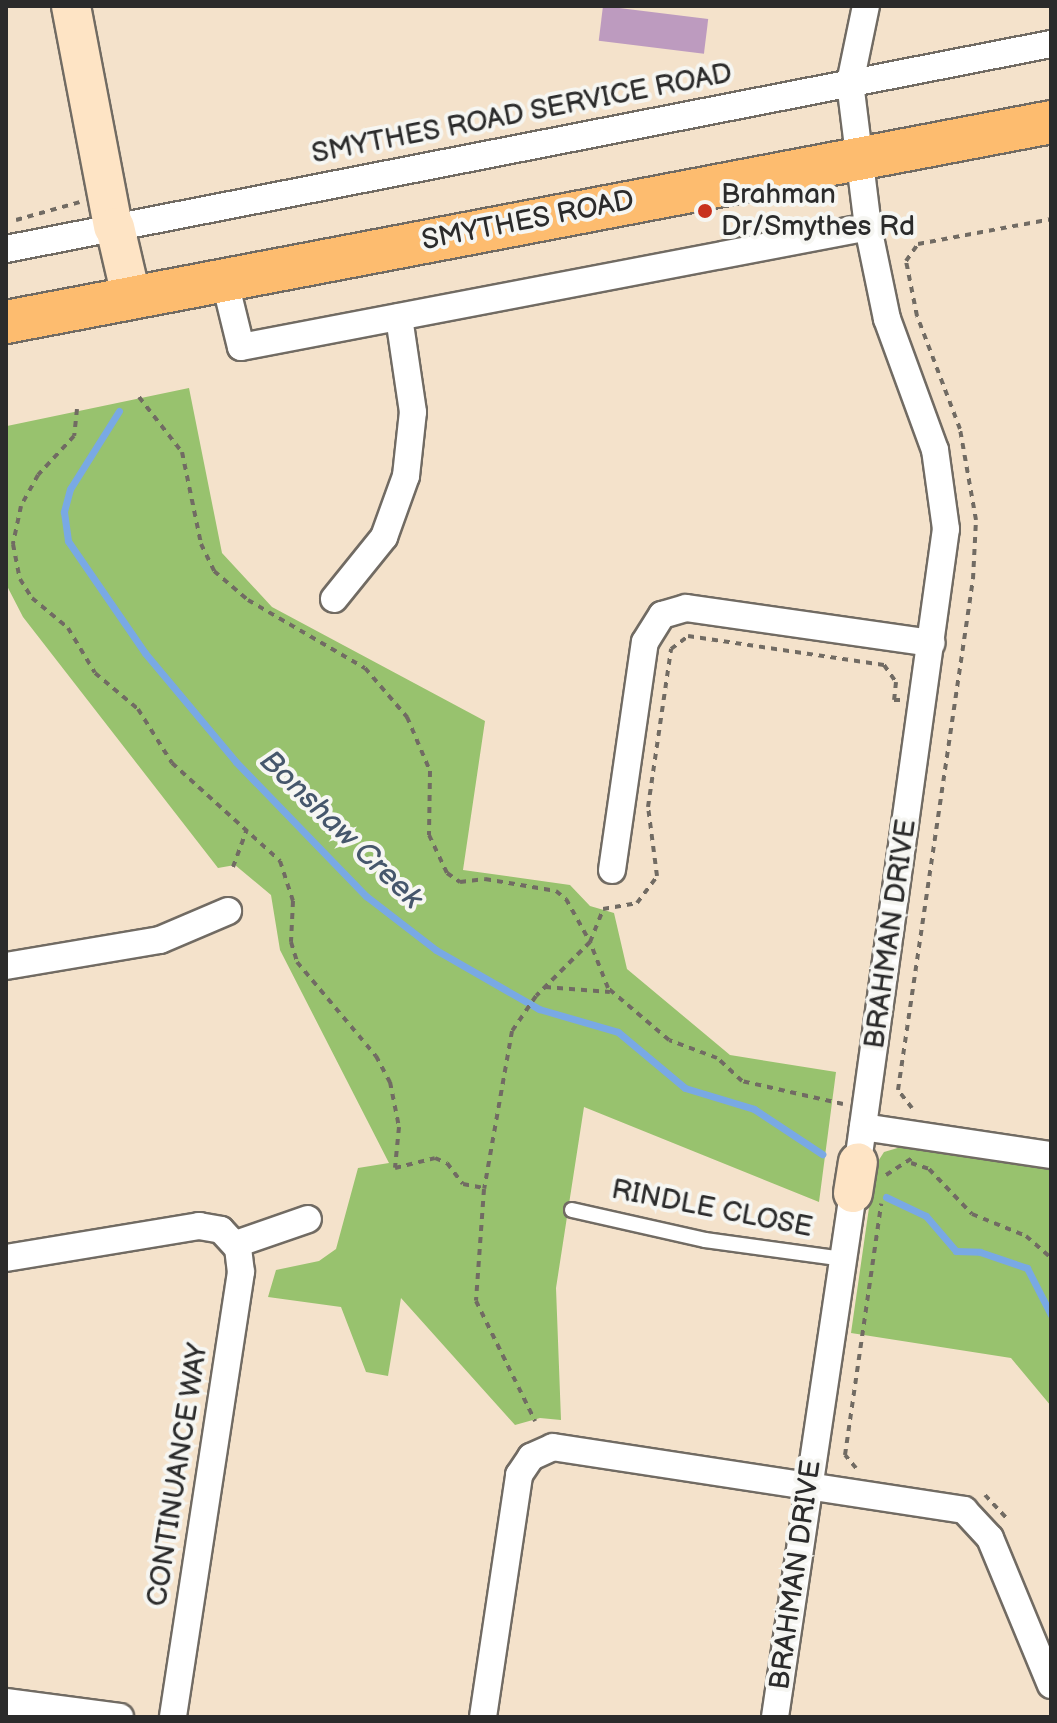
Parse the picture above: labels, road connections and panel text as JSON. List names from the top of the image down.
{
  "streets": {
    "main road": ["SMYTHES ROAD"],
    "street": ["SMYTHES ROAD SERVICE ROAD", "BRAHMAN DRIVE", "CONTINUANCE WAY"],
    "lane": ["RINDLE CLOSE"]
  },
  "crossings": [
    ["SMYTHES ROAD SERVICE ROAD", "BRAHMAN DRIVE"],
    ["SMYTHES ROAD", "BRAHMAN DRIVE"],
    ["BRAHMAN DRIVE", "RINDLE CLOSE"]
  ],
  "water": ["Bonshaw Creek"],
  "places": ["Brahman Dr/Smythes Rd"]
}
